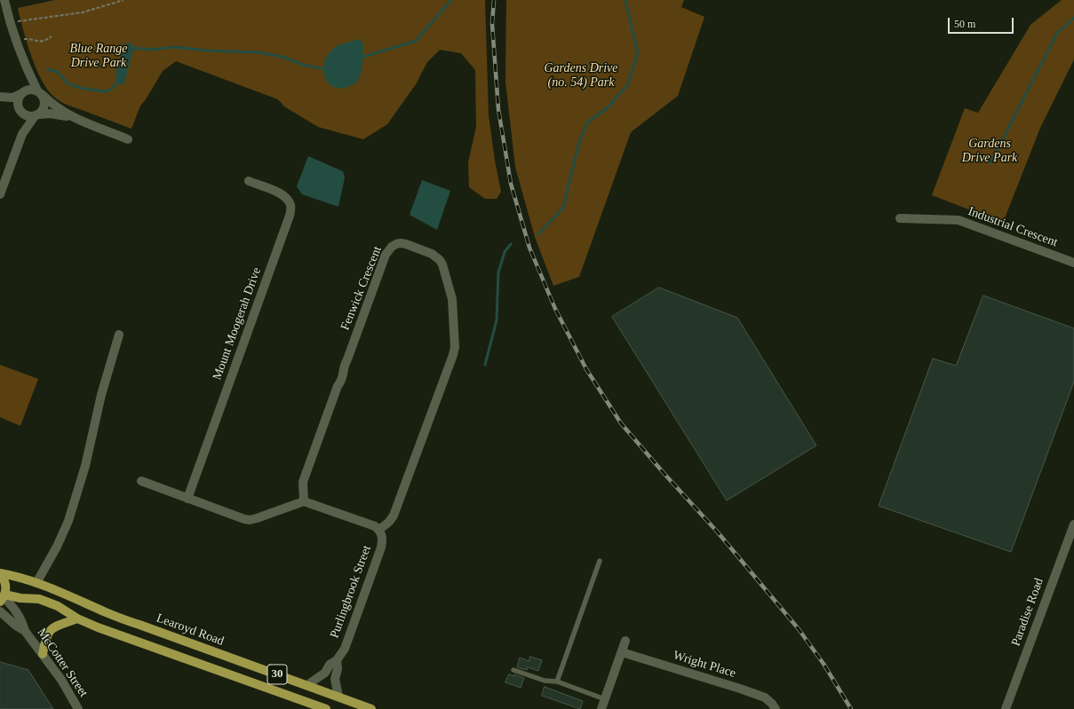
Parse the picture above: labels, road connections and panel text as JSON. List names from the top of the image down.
{
  "streets": {
    "main road": ["Learoyd Road", "30"],
    "street": [
      "Industrial Crescent",
      "Fenwick Crescent",
      "Mount Moogerah Drive",
      "Purlingbrook Street",
      "Paradise Road",
      "McCotter Street",
      "Wright Place"
    ]
  },
  "crossings": [
    ["Fenwick Crescent", "Purlingbrook Street"],
    ["Purlingbrook Street", "Learoyd Road"],
    ["Learoyd Road", "30"],
    ["McCotter Street", "30"]
  ],
  "parks": ["Blue Range Drive Park", "Gardens Drive (no. 54) Park", "Gardens Drive Park"],
  "scale_bar": "50 m"
}
